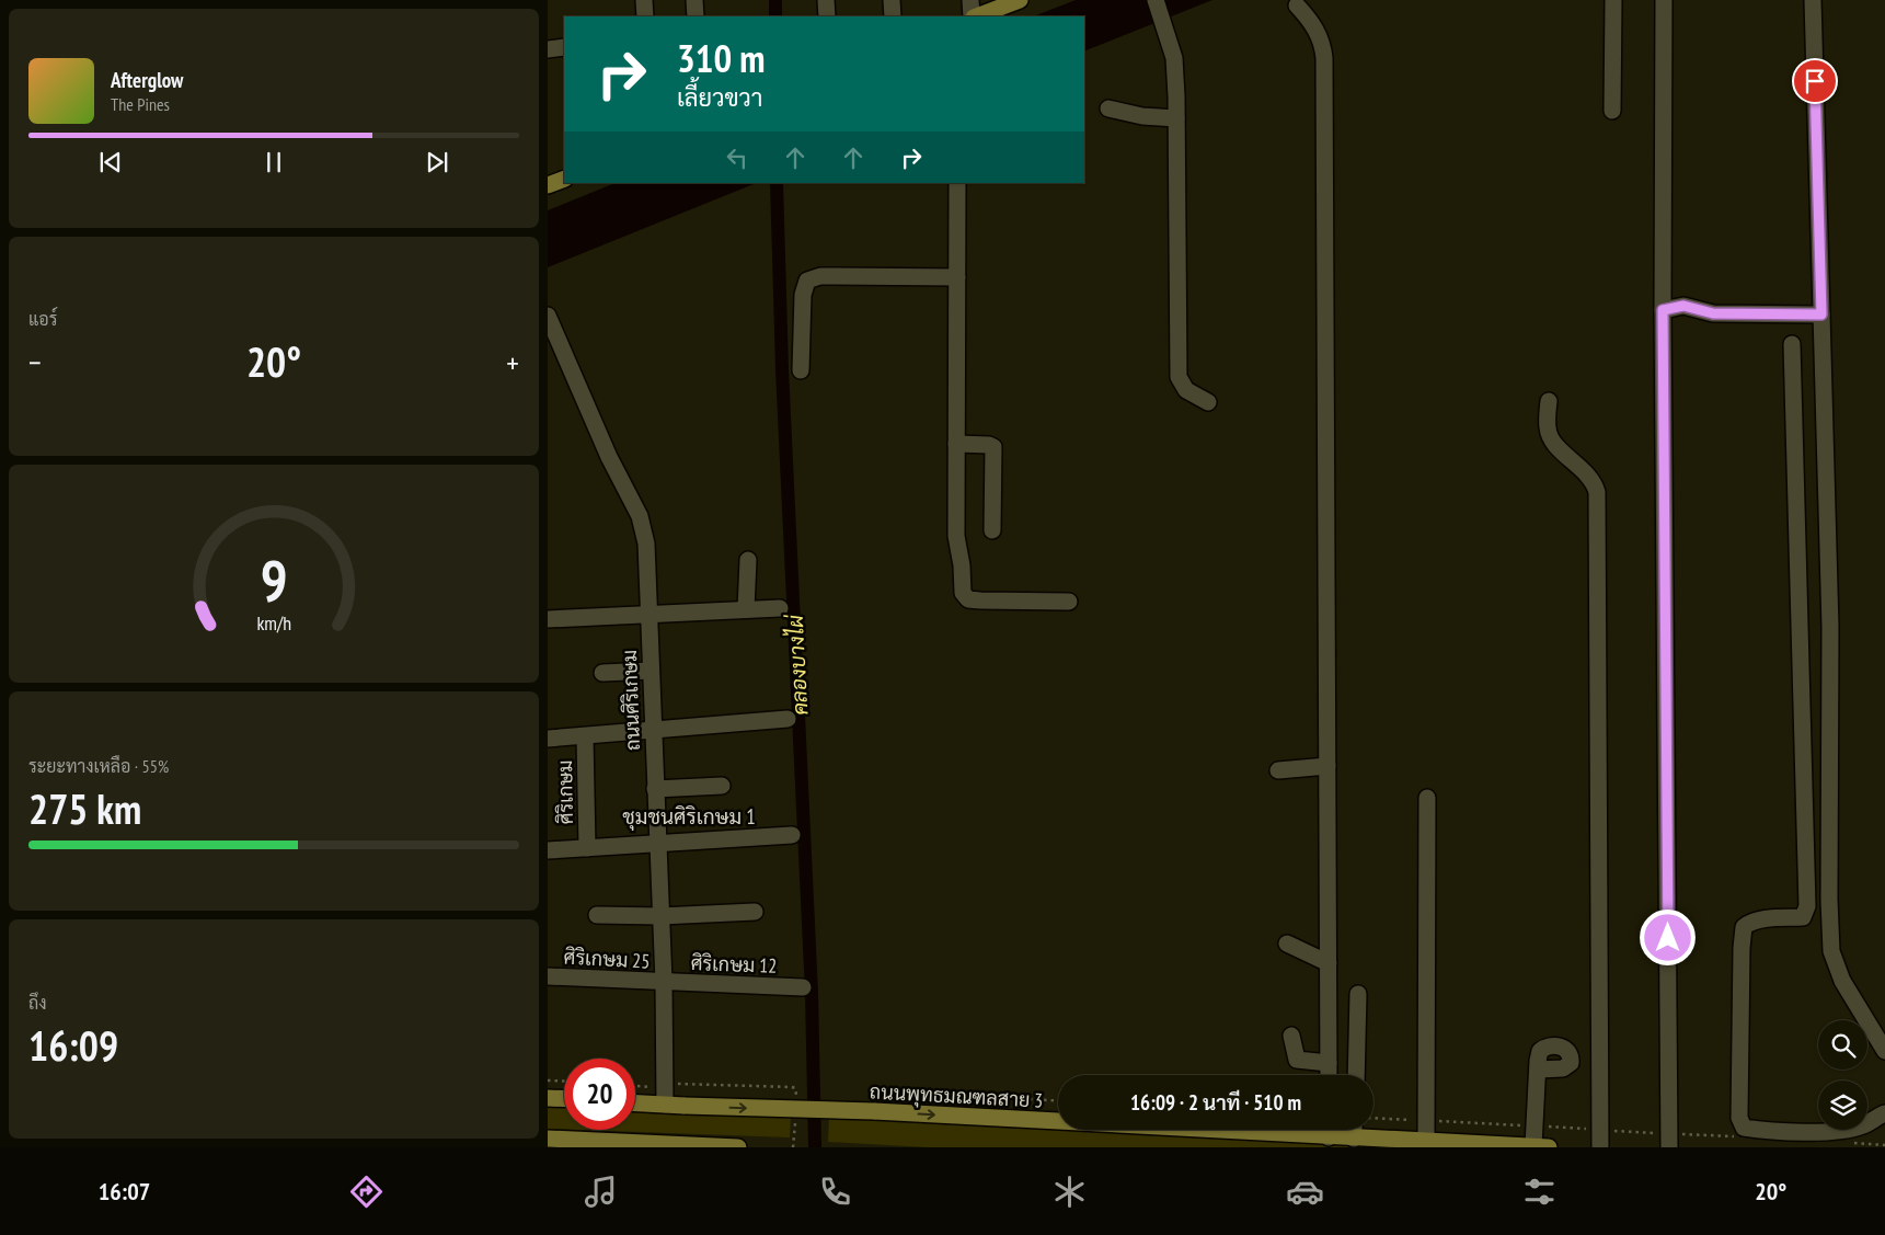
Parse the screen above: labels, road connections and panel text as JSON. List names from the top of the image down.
{
  "streets": {
    "main road": ["ถนนพุทธมณฑลสาย 3"],
    "street": [
      "ถนนศิริเกษม",
      "ศิริเกษม",
      "ศิริเกษม 25",
      "ศิริเกษม 12"
    ]
  },
  "crossings": [
    ["ถนนศิริเกษม", "ศิริเกษม 25"],
    ["ถนนศิริเกษม", "ศิริเกษม 12"],
    ["ถนนศิริเกษม", "ถนนพุทธมณฑลสาย 3"],
    ["ศิริเกษม 25", "ศิริเกษม 12"]
  ],
  "one_way": ["ถนนพุทธมณฑลสาย 3"],
  "districts": ["ชุมชนศิริเกษม 1"],
  "water": ["คลองบางไผ่"],
  "page": {
    "turn": ["310 m", "เลี้ยวขวา"],
    "song": ["Afterglow", "The Pines"],
    "tile": [
      "แอร์",
      ["ระยะทางเหลือ · 55%", "275 km"],
      ["ถึง", "16:09"]
    ],
    "heat": ["−", "20°", "+"],
    "limit": "20",
    "trip": "16:09 · 2 นาที · 510 m",
    "tabs": ["16:07", "20°"],
    "gauge": ["9", "km/h"]
  }
}
